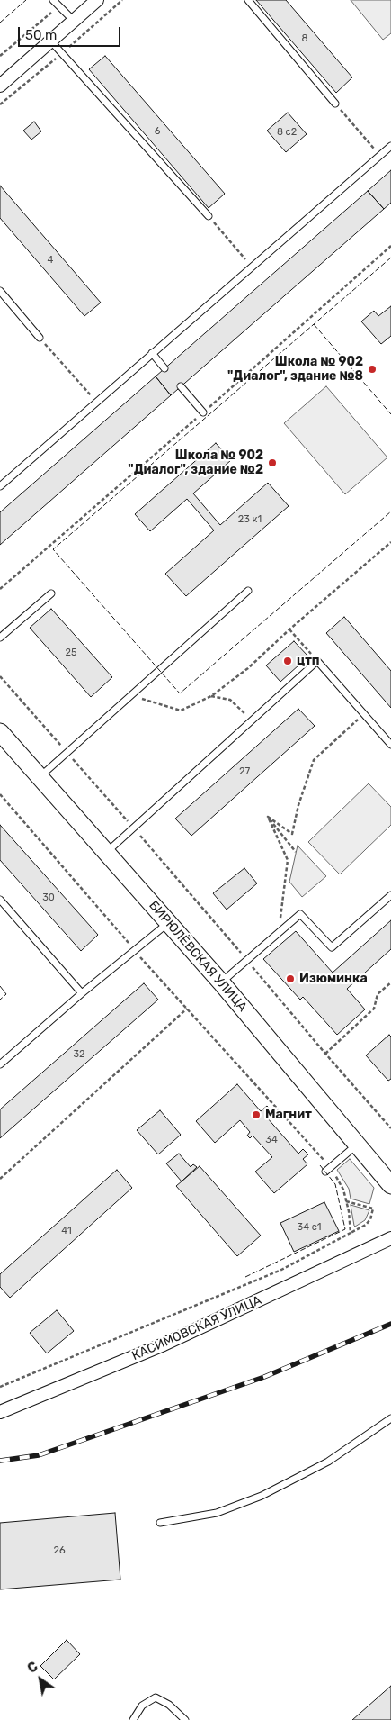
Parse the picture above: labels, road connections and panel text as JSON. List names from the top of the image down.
{
  "streets": {
    "street": ["БИРЮЛЁВСКАЯ УЛИЦА", "КАСИМОВСКАЯ УЛИЦА"]
  },
  "places": [
    "Школа № 902 \"Диалог\", здание №8",
    "Школа № 902 \"Диалог\", здание №2",
    "цтп",
    "Изюминка",
    "Магнит"
  ],
  "house_numbers": [
    "8",
    "6",
    "8 с2",
    "4",
    "23 к1",
    "25",
    "27",
    "30",
    "32",
    "34",
    "34 с1",
    "41",
    "26"
  ],
  "scale_bar": "50 m",
  "north": "top left"
}
